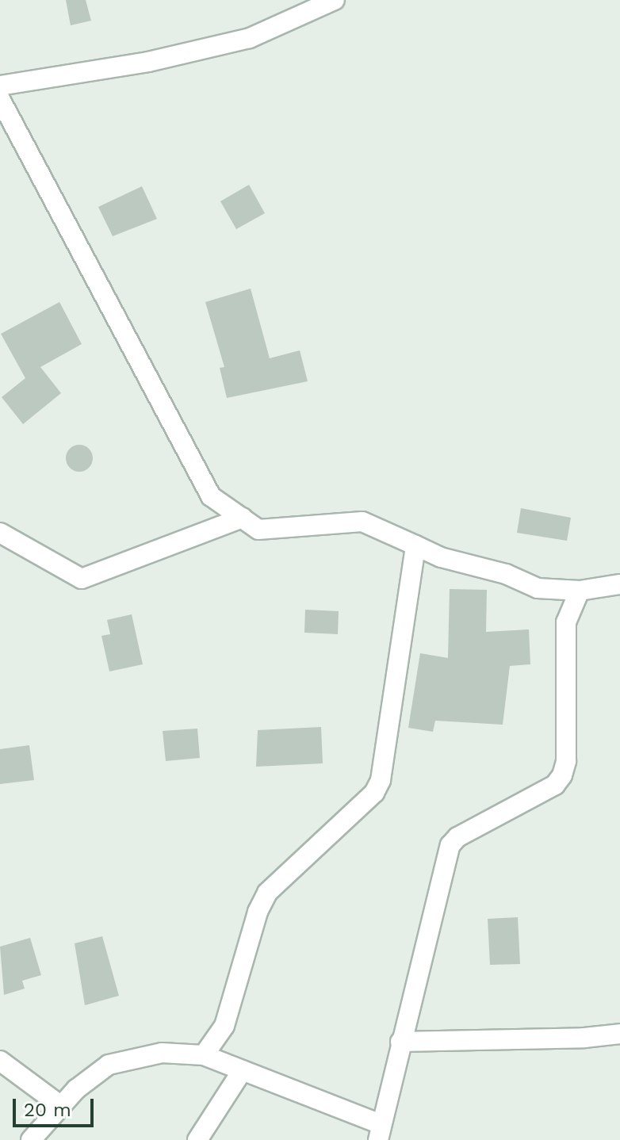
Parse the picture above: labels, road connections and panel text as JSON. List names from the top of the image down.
{
  "scale_bar": "20 m"
}
